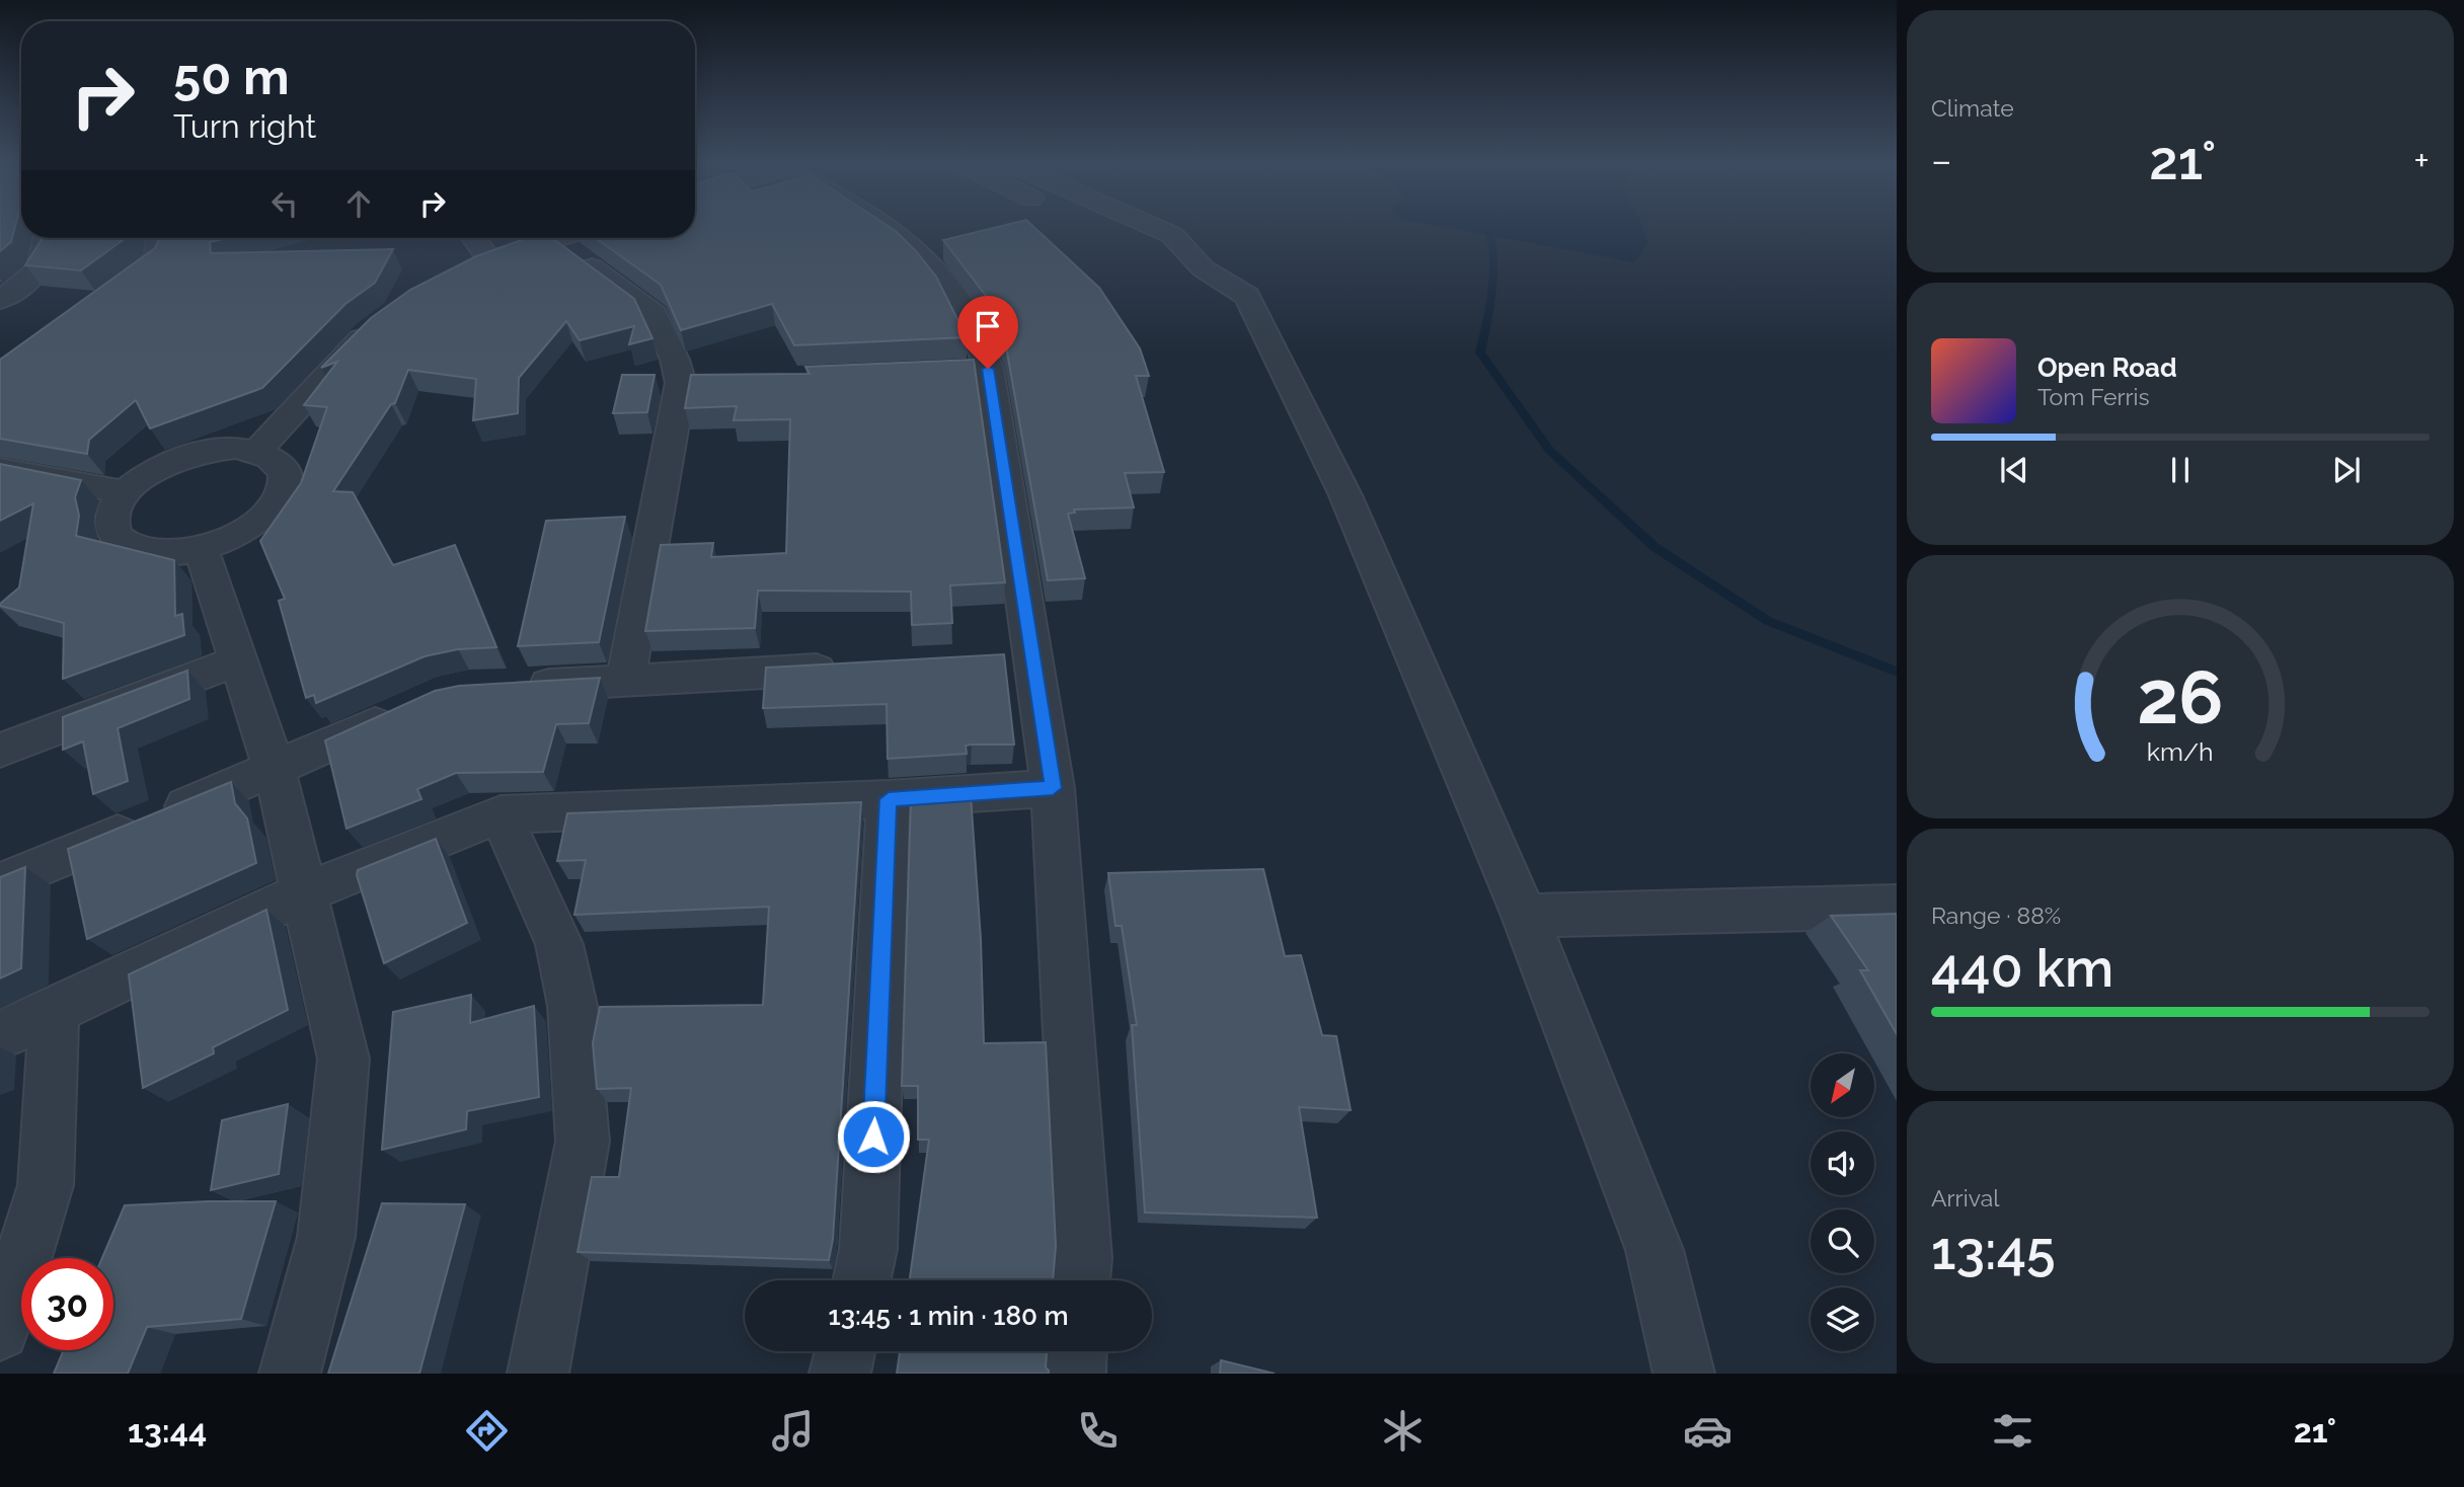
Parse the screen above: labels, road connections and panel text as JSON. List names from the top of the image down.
{
  "north": "bottom left",
  "page": {
    "tile": [
      "Climate",
      ["Range · 88%", "440 km"],
      ["Arrival", "13:45"]
    ],
    "turn": ["50 m", "Turn right"],
    "heat": ["−", "21°", "+"],
    "song": ["Open Road", "Tom Ferris"],
    "limit": "30",
    "trip": "13:45 · 1 min · 180 m",
    "tabs": ["13:44", "21°"],
    "gauge": ["26", "km/h"]
  }
}
